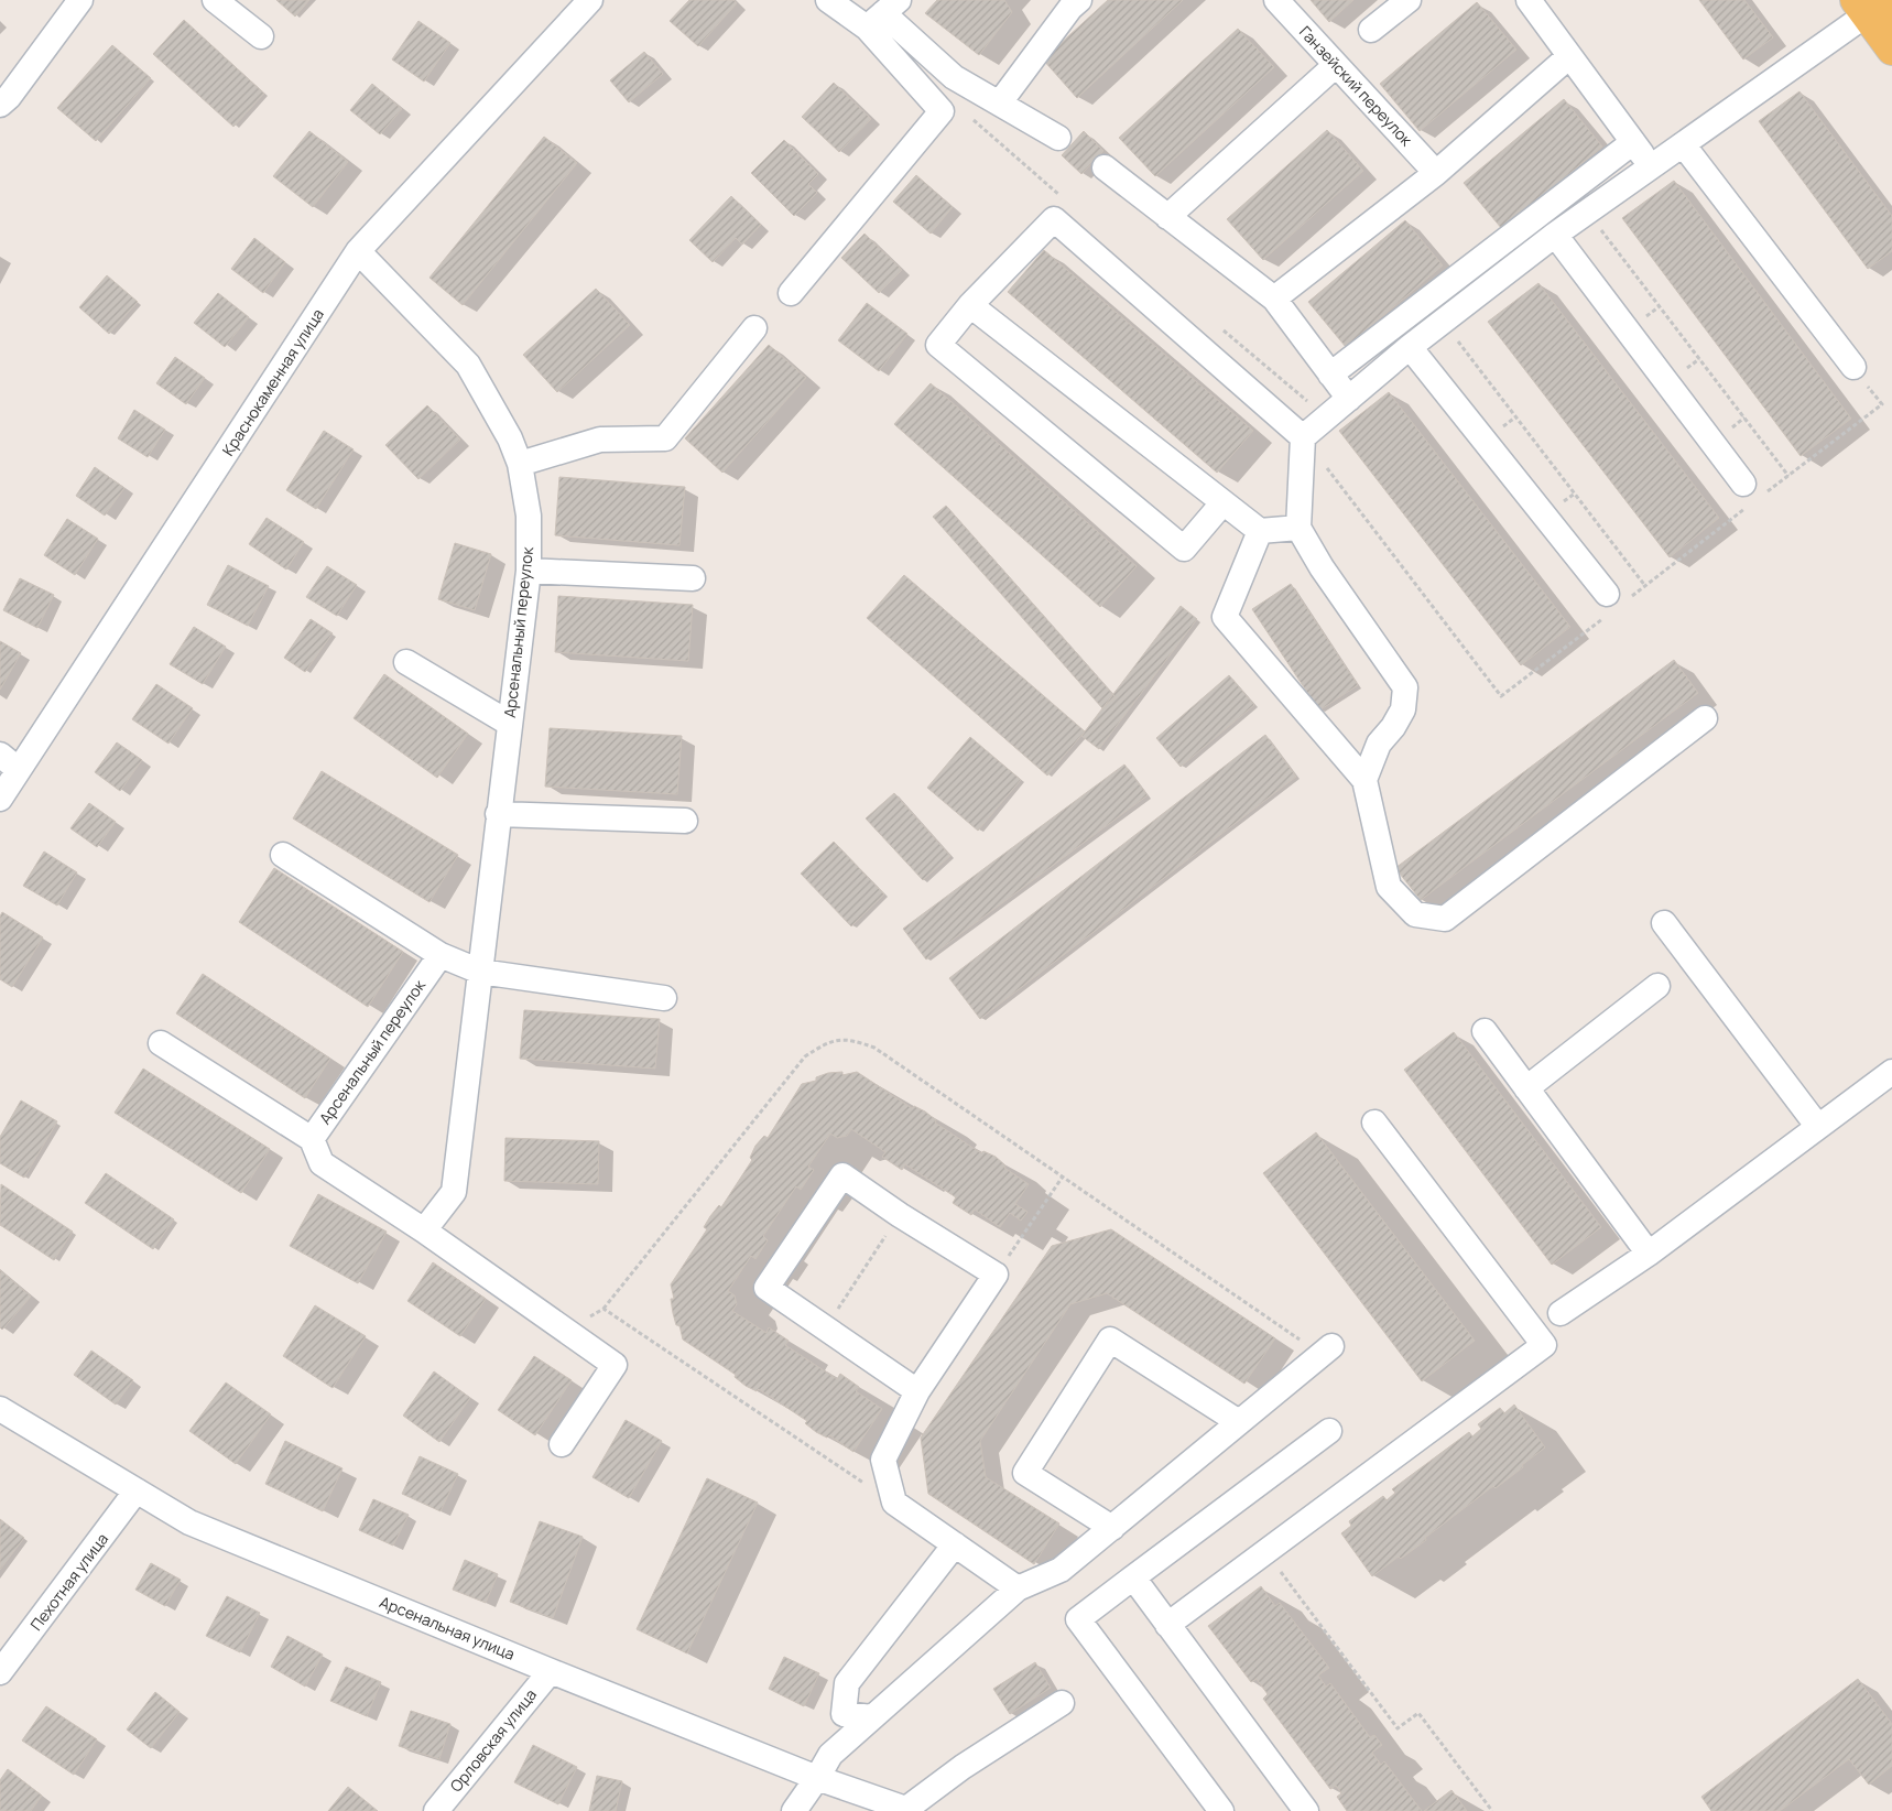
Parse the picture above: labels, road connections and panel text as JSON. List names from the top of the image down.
{
  "streets": {
    "street": [
      "Ганзейский переулок",
      "Краснокаменная улица",
      "Арсенальный переулок",
      "Пехотная улица",
      "Арсенальная улица",
      "Орловская улица"
    ]
  },
  "crossings": [
    ["Краснокаменная улица", "Арсенальный переулок"],
    ["Пехотная улица", "Арсенальная улица"],
    ["Арсенальная улица", "Орловская улица"]
  ]
}
